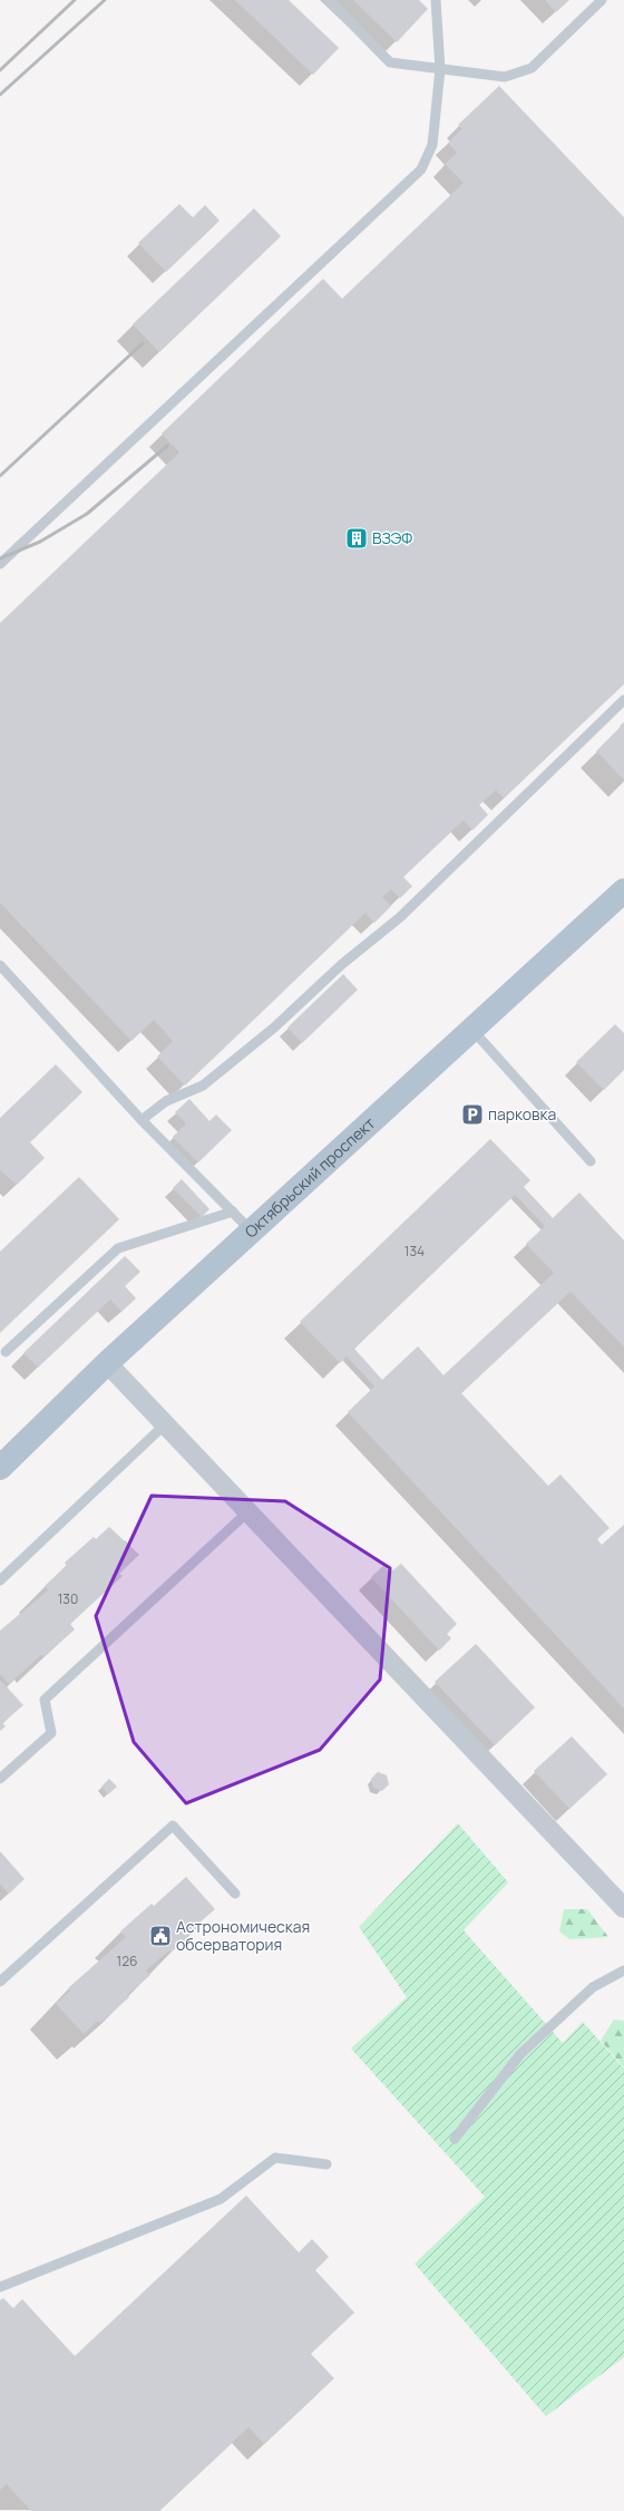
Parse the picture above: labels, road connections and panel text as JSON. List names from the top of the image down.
{
  "streets": {
    "main road": ["Октябрьский проспект"]
  },
  "places": {
    "building": ["ВЗЭФ"],
    "parking": ["парковка"],
    "public building": ["Aстрономическая обсерватория"]
  },
  "house_numbers": ["134", "130", "126"]
}
